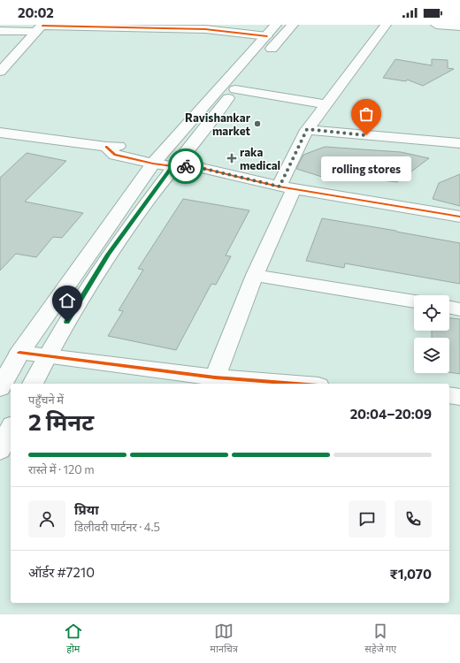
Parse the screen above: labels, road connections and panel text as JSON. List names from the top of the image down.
{
  "places": {
    "other": ["Ravishankar market", "rolling stores"],
    "health": ["raka medical"]
  },
  "page": {
    "status": "20:02",
    "bubble": "rolling stores",
    "heading": ["2 मिनट", "पहुँचने में", "20:04–20:09"],
    "panel": [
      "प्रिया",
      "डिलीवरी पार्टनर · 4.5",
      "ऑर्डर #7210",
      "₹1,070"
    ],
    "bar": "रास्ते में · 120 m",
    "tabs": ["होम", "मानचित्र", "सहेजे गए"]
  }
}
